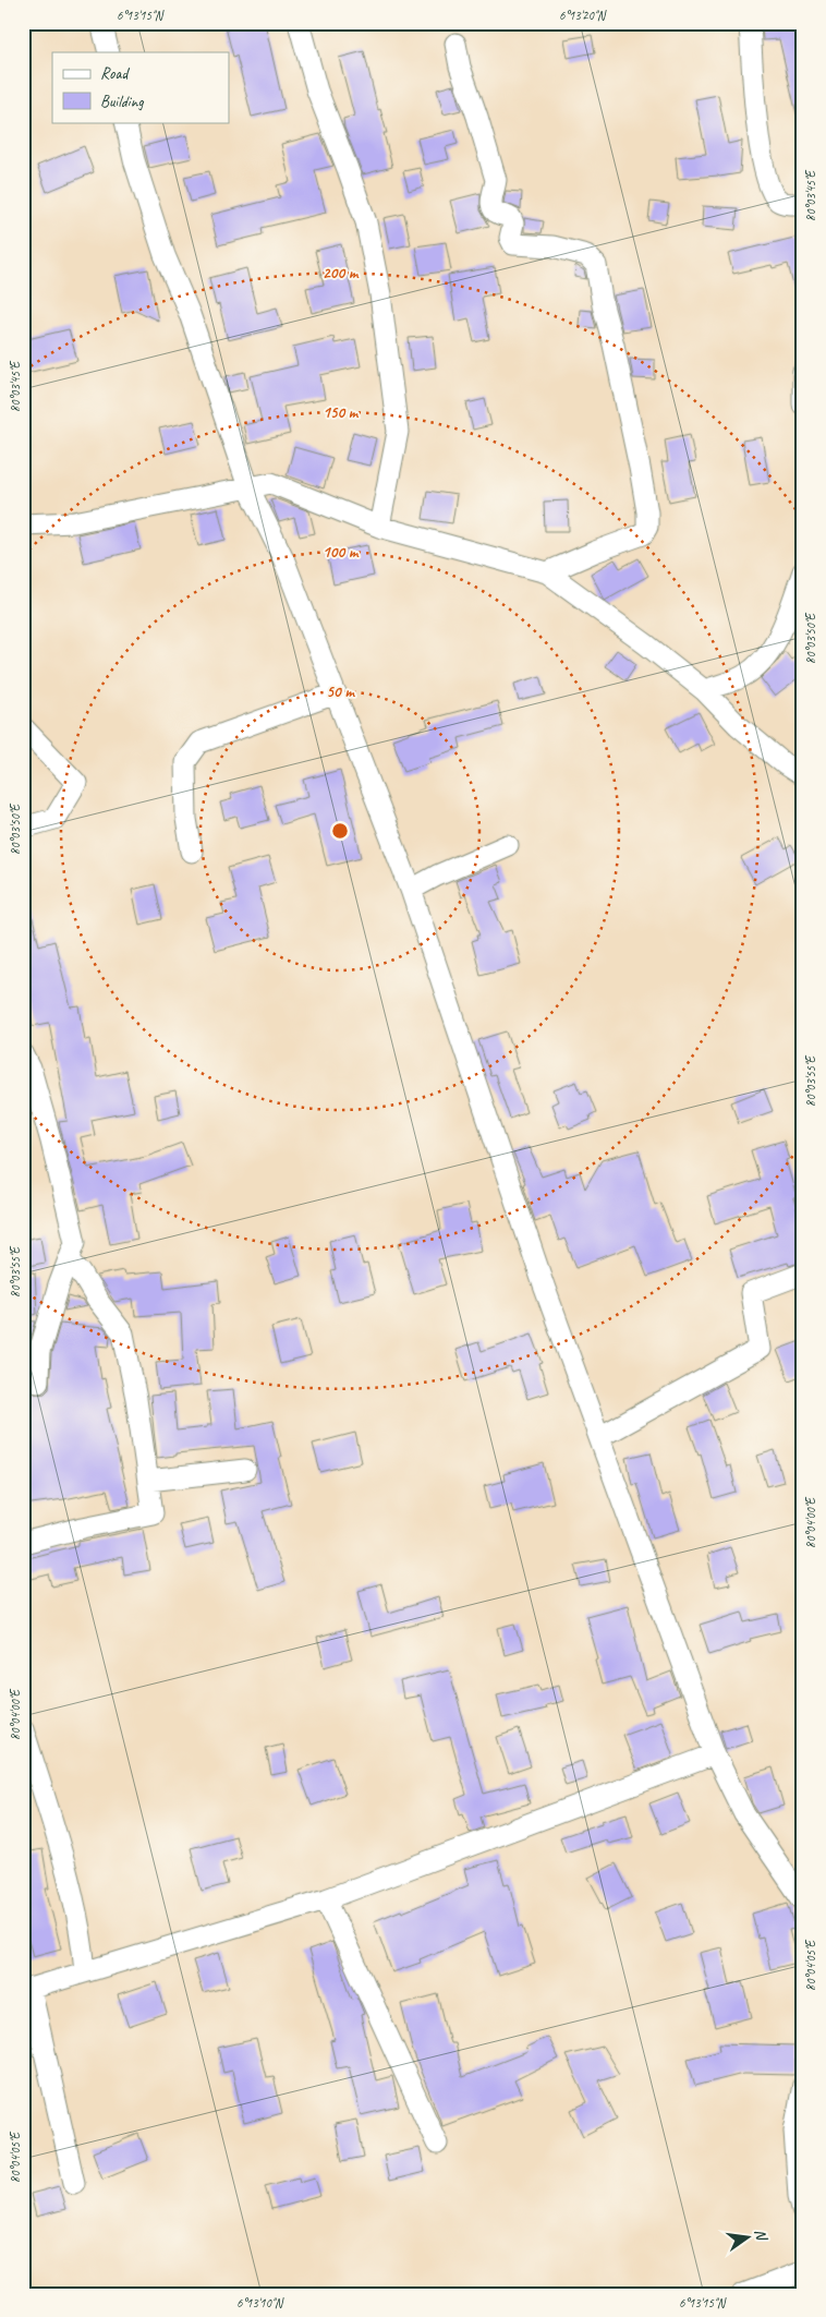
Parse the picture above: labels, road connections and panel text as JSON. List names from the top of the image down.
{
  "legend": ["Road", "Building"],
  "north": "right",
  "coordinates": [
    "6°13'15\"N",
    "6°13'20\"N",
    "80°03'45\"E",
    "80°03'50\"E",
    "80°03'55\"E",
    "80°04'00\"E",
    "80°04'05\"E",
    "6°13'10\"N"
  ],
  "rings": [
    "200 m",
    "150 m",
    "100 m",
    "50 m"
  ]
}
